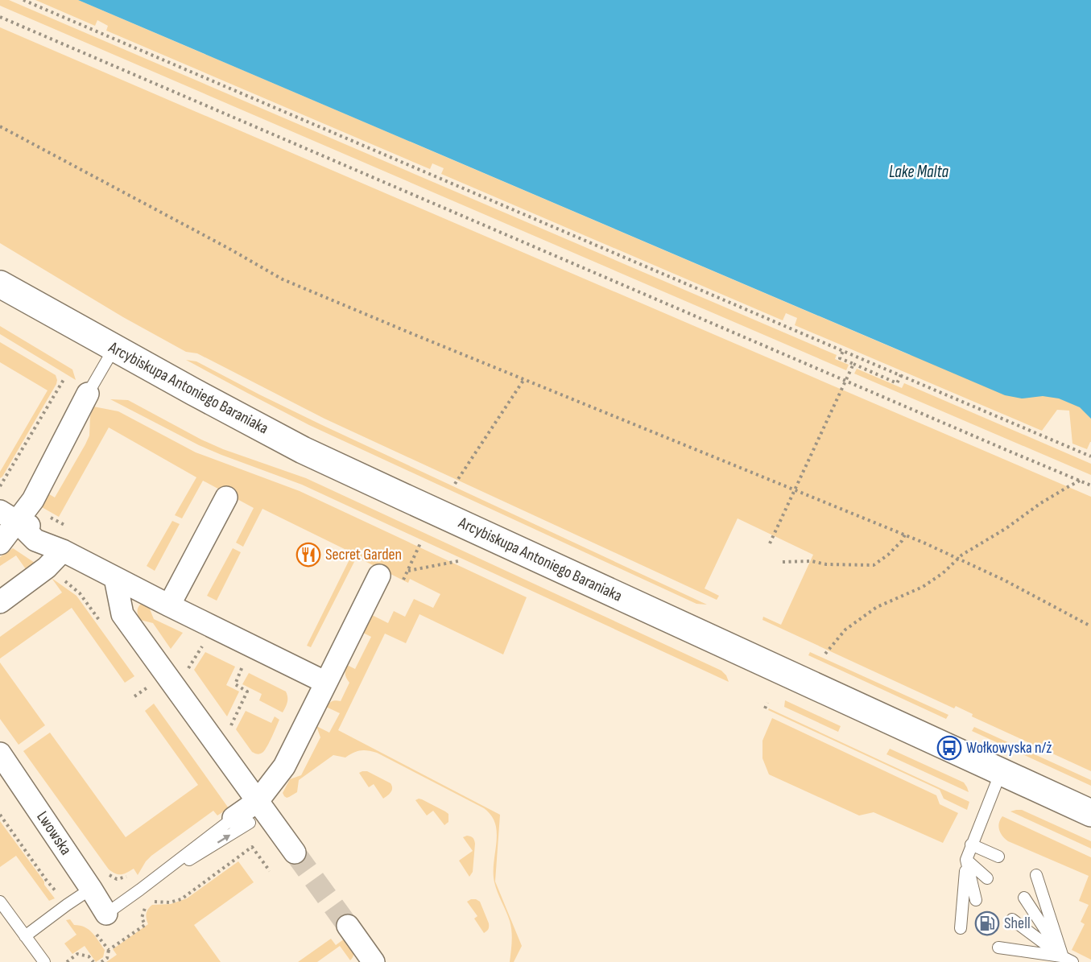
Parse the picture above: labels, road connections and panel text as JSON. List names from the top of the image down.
{
  "streets": {
    "street": ["Arcybiskupa Antoniego Baraniaka", "Lwowska"]
  },
  "water": ["Lake Malta"],
  "places": {
    "restaurant": ["Secret Garden"],
    "bus stop": ["Wołkowyska n/ż"],
    "fuel station": ["Shell"]
  }
}
